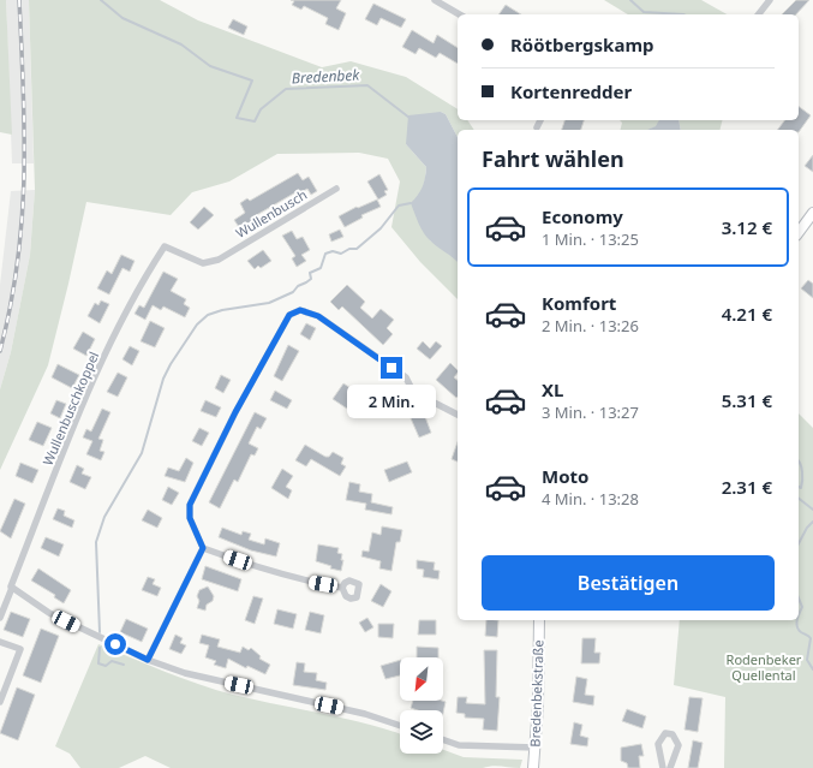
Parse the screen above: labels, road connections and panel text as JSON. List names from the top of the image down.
{
  "streets": {
    "street": ["Wullenbusch", "Wullenbuschkoppel", "Bredenbekstraße"]
  },
  "crossings": [
    ["Wullenbusch", "Wullenbuschkoppel"]
  ],
  "water": ["Bredenbek"],
  "parks": ["Rodenbeker Quellental"],
  "north": "bottom left",
  "page": {
    "banner": ["Röötbergskamp", "Kortenredder"],
    "heading": "Fahrt wählen",
    "list": [
      {
        "name": "Economy",
        "note": "1 Min. · 13:25",
        "value": "3.12 €"
      },
      {
        "name": "Komfort",
        "note": "2 Min. · 13:26",
        "value": "4.21 €"
      },
      {
        "name": "XL",
        "note": "3 Min. · 13:27",
        "value": "5.31 €"
      },
      {
        "name": "Moto",
        "note": "4 Min. · 13:28",
        "value": "2.31 €"
      }
    ],
    "bubble": "2 Min.",
    "buttons": "Bestätigen"
  }
}
